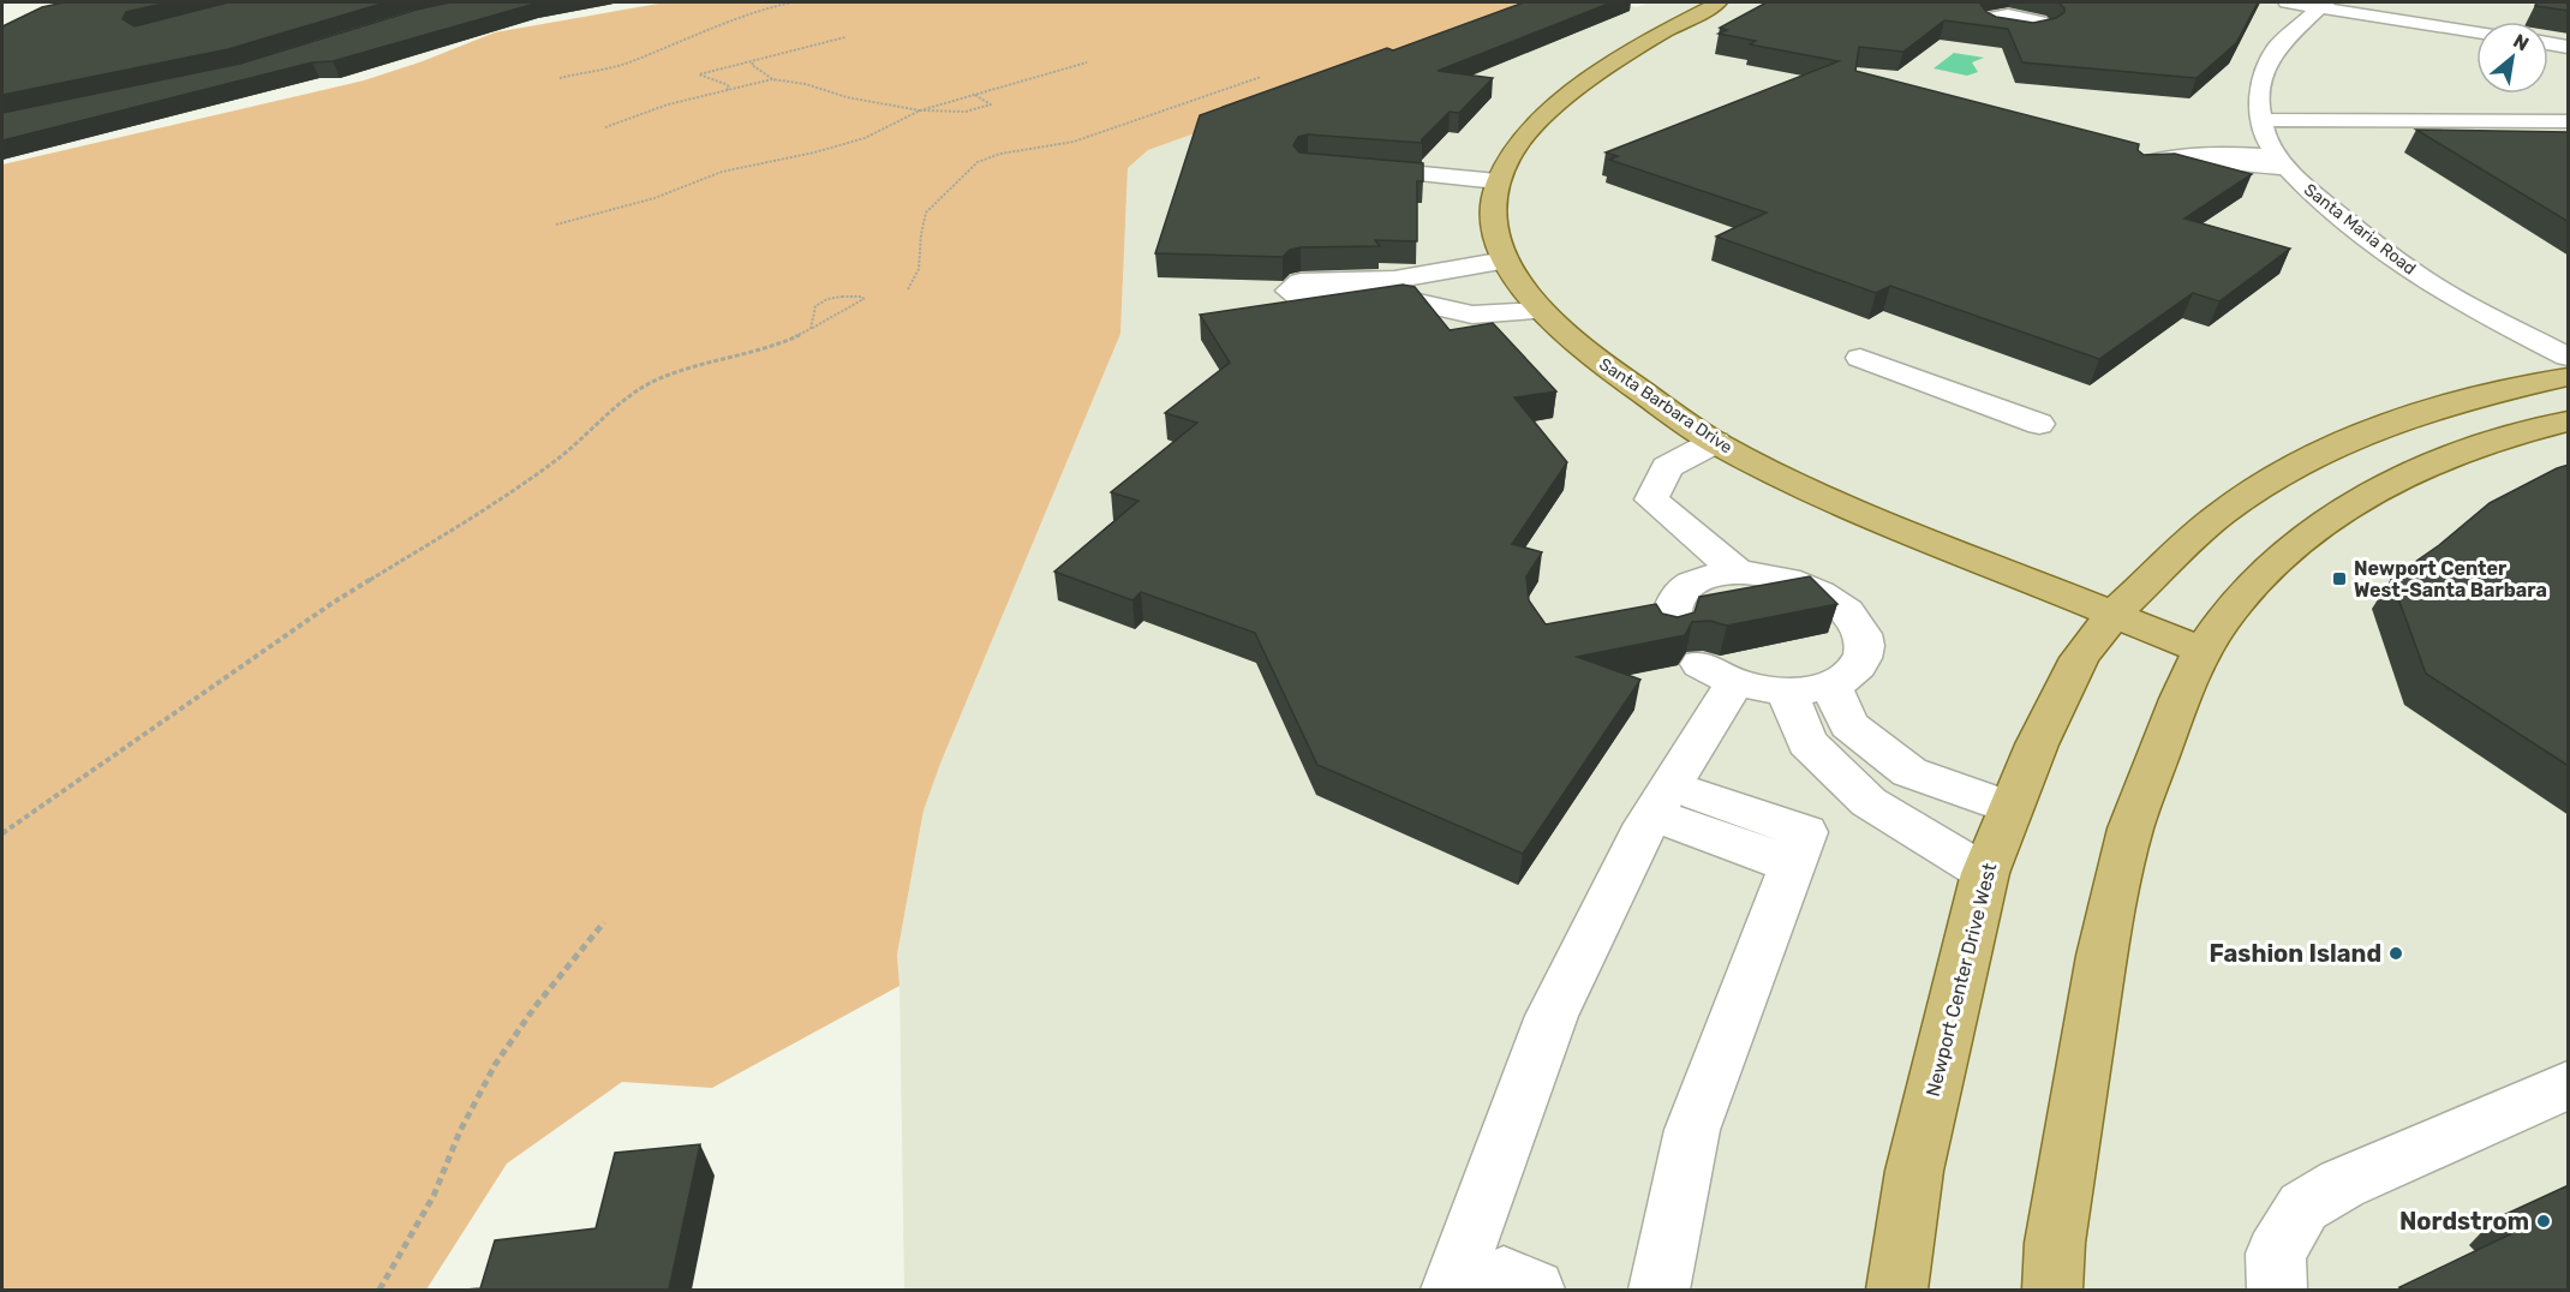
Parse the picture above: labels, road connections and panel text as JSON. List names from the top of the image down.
{
  "streets": {
    "main road": ["Santa Barbara Drive", "Newport Center Drive West"],
    "street": ["Santa Maria Road"]
  },
  "crossings": [
    ["Santa Barbara Drive", "Newport Center Drive West"]
  ],
  "places": {
    "transit": ["Newport Center West-Santa Barbara"],
    "other": ["Fashion Island", "Nordstrom"]
  },
  "north": "top right"
}
